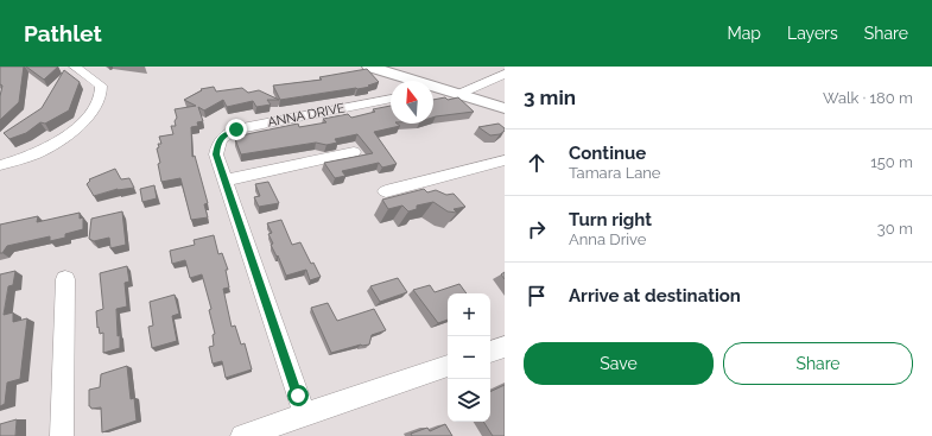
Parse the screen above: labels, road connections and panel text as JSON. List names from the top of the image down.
{
  "streets": {
    "street": ["ANNA DRIVE"]
  },
  "north": "top",
  "page": {
    "header": "Pathlet",
    "nav": ["Map", "Layers", "Share"],
    "heading": ["3 min", "Walk · 180 m"],
    "list": [
      ["Continue", "Tamara Lane", "150 m"],
      ["Turn right", "Anna Drive", "30 m"],
      "Arrive at destination"
    ],
    "map_buttons": ["+", "−"],
    "buttons": ["Save", "Share"]
  }
}
